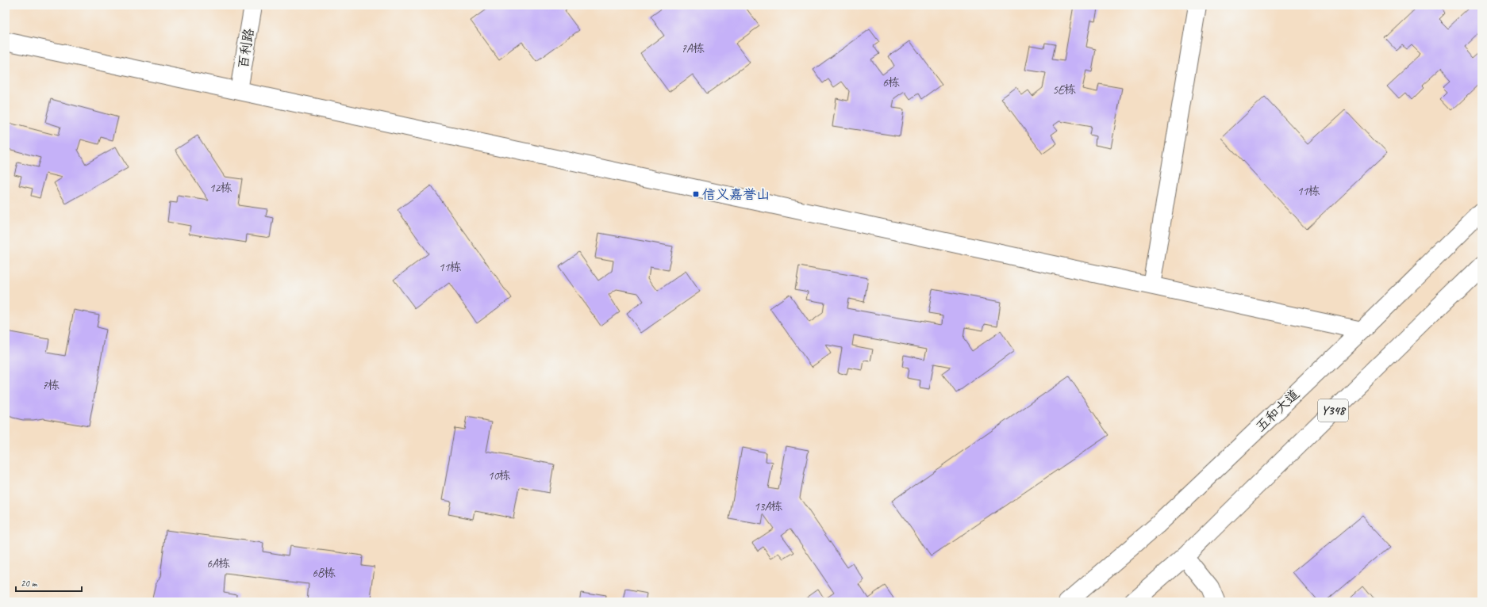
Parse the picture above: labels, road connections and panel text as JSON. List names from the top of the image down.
{
  "streets": {
    "street": ["百利路", "五和大道", "Y348"]
  },
  "places": {
    "transit": ["信义嘉誉山"]
  },
  "house_numbers": [
    "7A栋",
    "6栋",
    "5E栋",
    "12栋",
    "11栋",
    "11栋",
    "7栋",
    "10栋",
    "13A栋",
    "6A栋",
    "6B栋"
  ],
  "scale_bar": "20 m"
}
